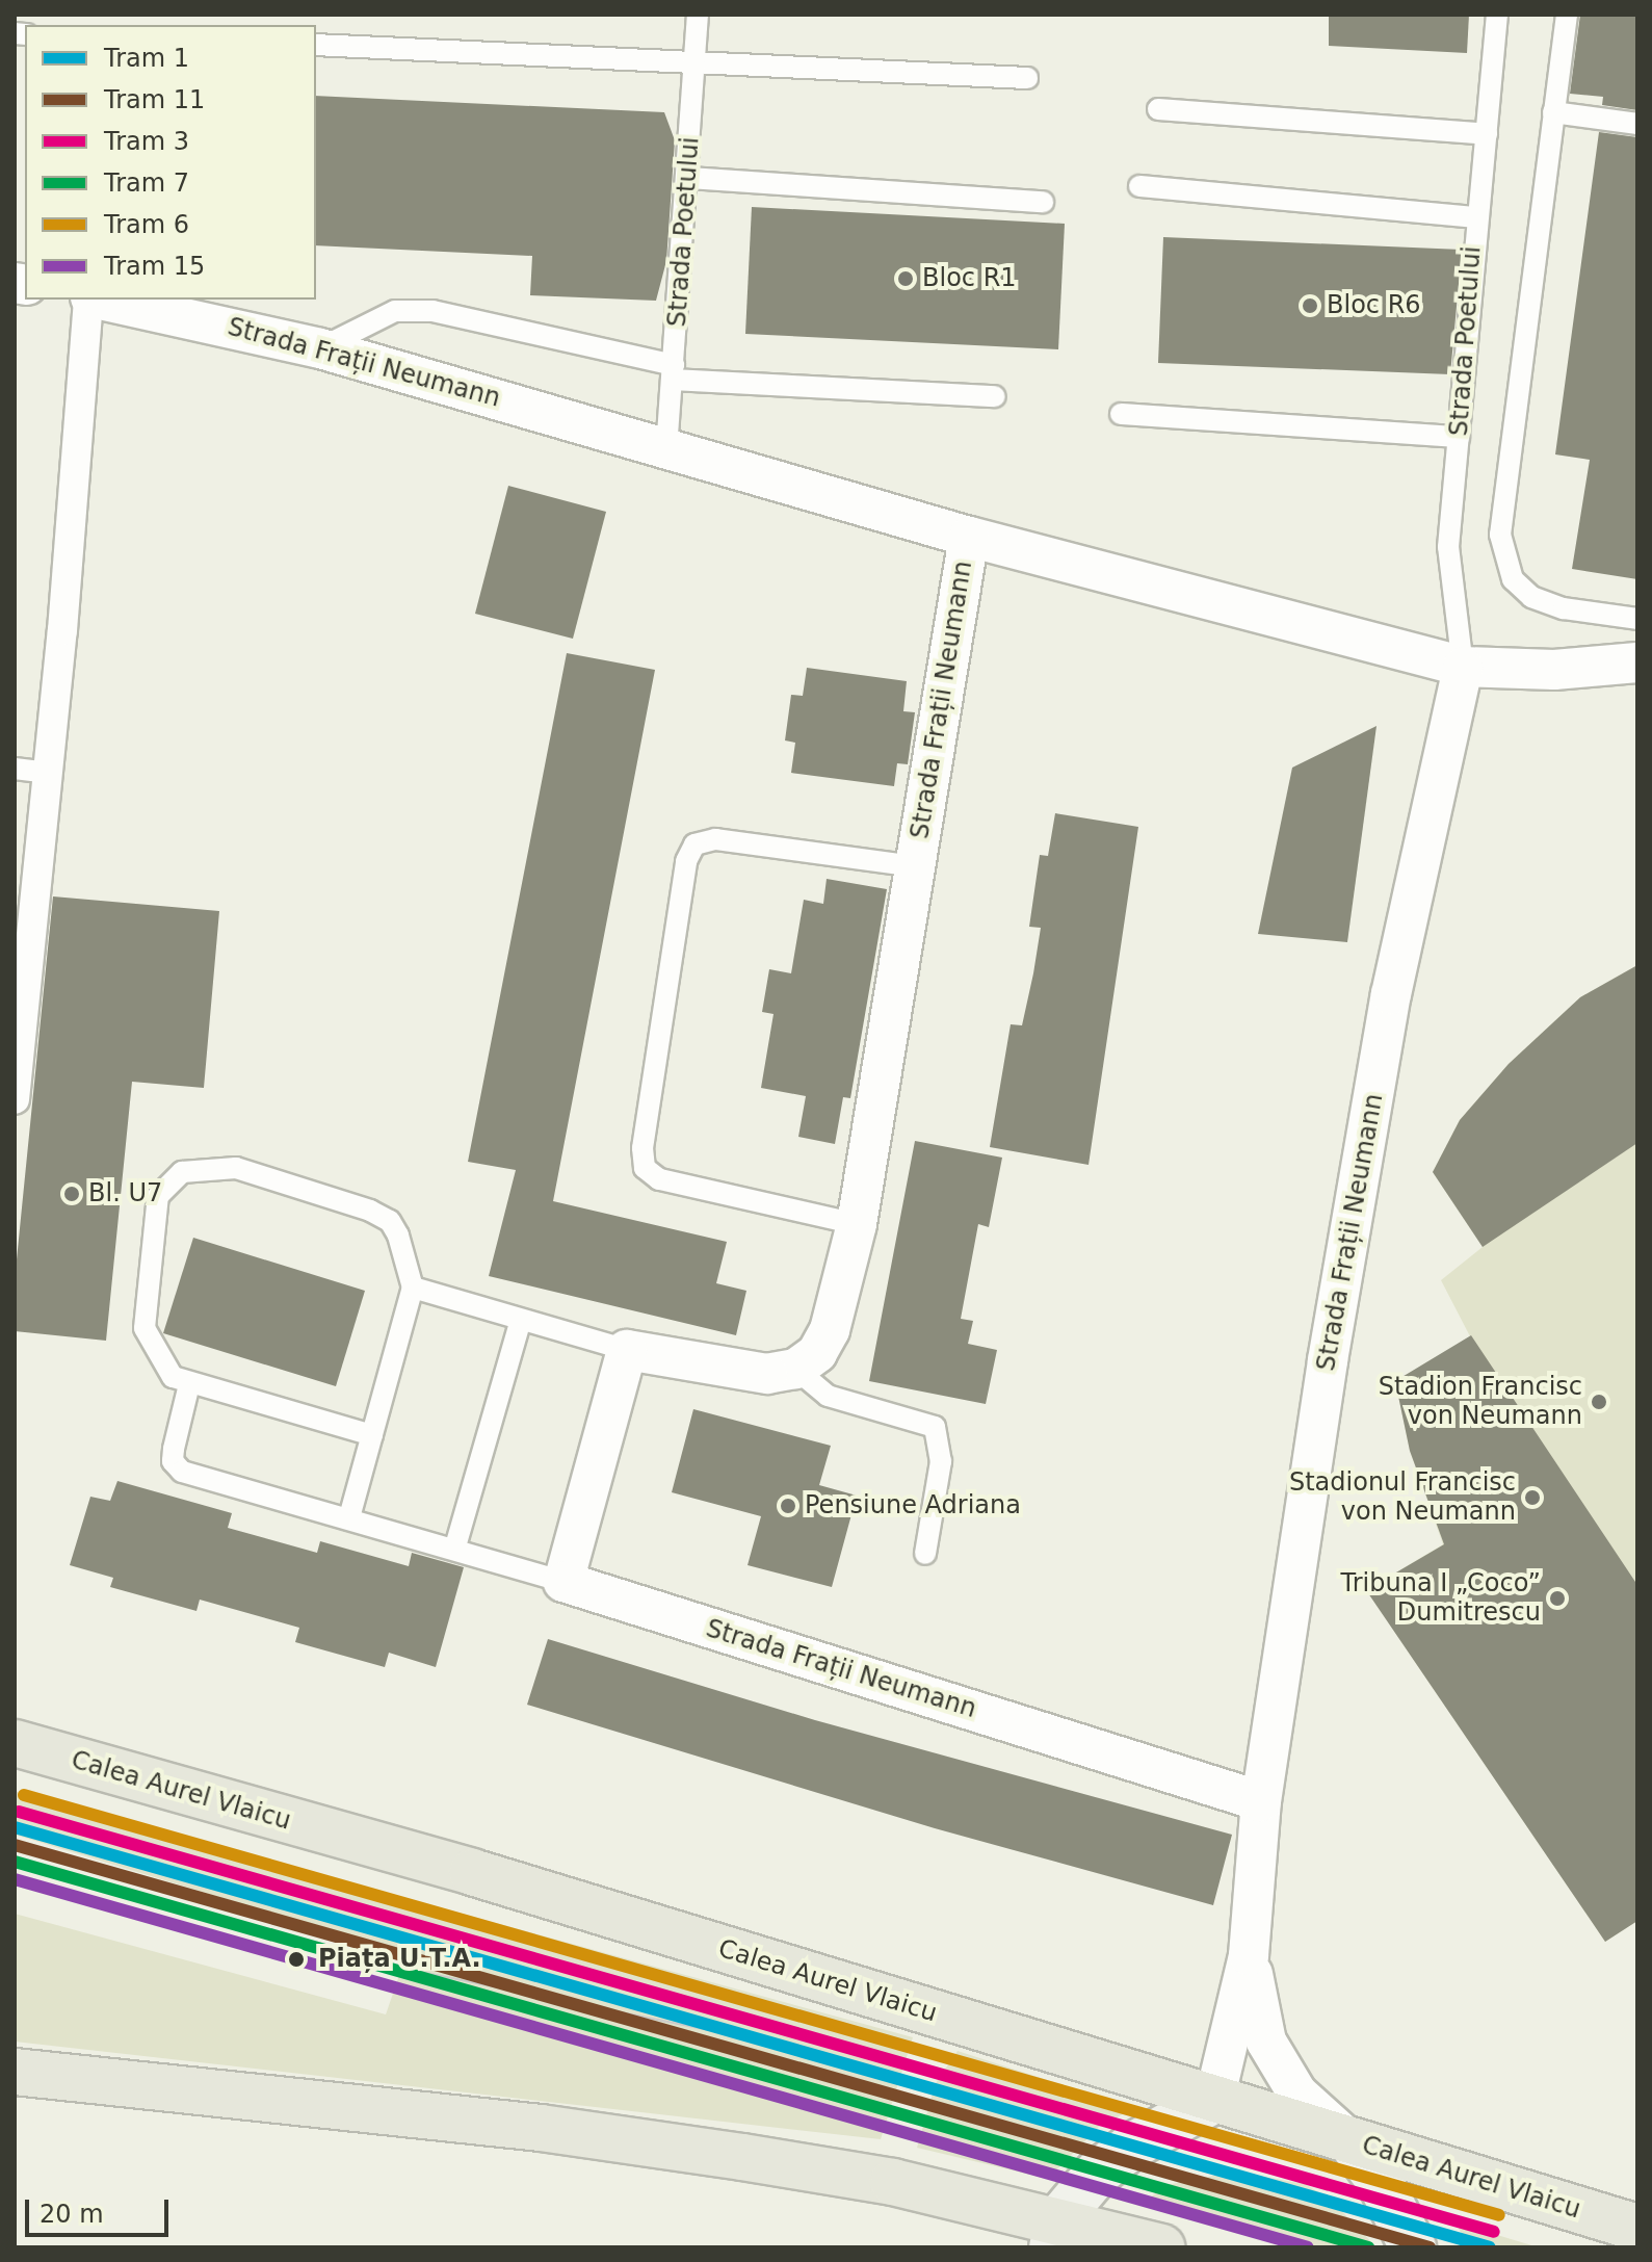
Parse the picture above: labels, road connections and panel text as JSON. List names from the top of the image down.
{
  "streets": {
    "main road": ["Calea Aurel Vlaicu"],
    "street": ["Strada Frații Neumann"],
    "lane": ["Strada Poetului"]
  },
  "crossings": [
    ["Strada Poetului", "Strada Frații Neumann"],
    ["Strada Frații Neumann", "Calea Aurel Vlaicu"]
  ],
  "places": [
    "Bloc R1",
    "Bloc R6",
    "Bl. U7",
    "Stadion Francisc von Neumann",
    "Stadionul Francisc von Neumann",
    "Pensiune Adriana",
    "Tribuna I „Coco” Dumitrescu",
    "Piața U.T.A."
  ],
  "lines": [
    "tram line 6",
    "tram line 3",
    "tram line 1",
    "tram line 11",
    "tram line 7",
    "tram line 15"
  ],
  "legend": [
    "Tram 1",
    "Tram 11",
    "Tram 3",
    "Tram 7",
    "Tram 6",
    "Tram 15"
  ],
  "scale_bar": "20 m"
}
